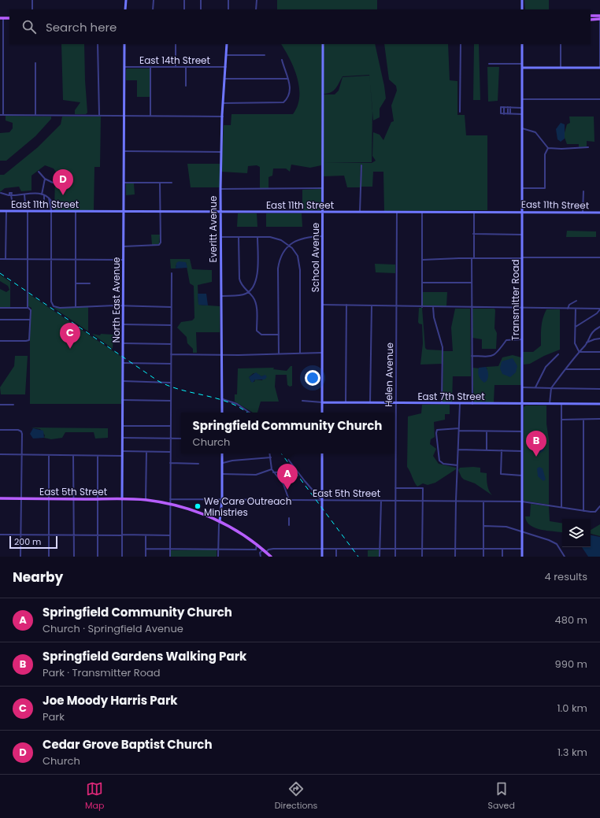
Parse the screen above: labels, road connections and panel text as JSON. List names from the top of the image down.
{
  "streets": {
    "main road": ["East 5th Street"],
    "street": [
      "East 14th Street",
      "East 11th Street",
      "Everitt Avenue",
      "School Avenue",
      "North East Avenue",
      "Transmitter Road",
      "Helen Avenue",
      "East 7th Street"
    ]
  },
  "crossings": [
    ["East 14th Street", "Everitt Avenue"],
    ["East 14th Street", "North East Avenue"],
    ["East 11th Street", "Everitt Avenue"],
    ["East 11th Street", "School Avenue"],
    ["East 11th Street", "North East Avenue"],
    ["East 11th Street", "Transmitter Road"],
    ["East 11th Street", "Helen Avenue"],
    ["School Avenue", "East 7th Street"],
    ["North East Avenue", "East 5th Street"],
    ["Transmitter Road", "East 7th Street"],
    ["Transmitter Road", "East 5th Street"],
    ["Helen Avenue", "East 7th Street"],
    ["Helen Avenue", "East 5th Street"]
  ],
  "places": ["We Care Outreach Ministries"],
  "scale_bar": "200 m",
  "page": {
    "search": "Search here",
    "pins": [
      "D",
      "C",
      "B",
      "A"
    ],
    "popup": ["Springfield Community Church", "Church"],
    "scale": "200 m",
    "heading": ["Nearby", "4 results"],
    "list": [
      {
        "mark": "A",
        "name": "Springfield Community Church",
        "note": "Church · Springfield Avenue",
        "value": "480 m"
      },
      {
        "mark": "B",
        "name": "Springfield Gardens Walking Park",
        "note": "Park · Transmitter Road",
        "value": "990 m"
      },
      {
        "mark": "C",
        "name": "Joe Moody Harris Park",
        "note": "Park",
        "value": "1.0 km"
      },
      {
        "mark": "D",
        "name": "Cedar Grove Baptist Church",
        "note": "Church",
        "value": "1.3 km"
      }
    ],
    "nav": ["Map", "Directions", "Saved"]
  }
}
